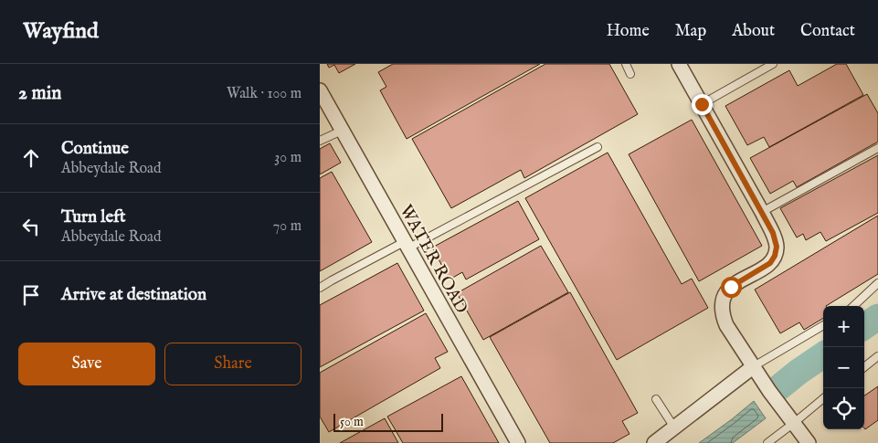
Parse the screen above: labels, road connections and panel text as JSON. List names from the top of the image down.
{
  "streets": {
    "street": ["WATER ROAD"]
  },
  "scale_bar": "50 m",
  "page": {
    "header": "Wayfind",
    "nav": [
      "Home",
      "Map",
      "About",
      "Contact"
    ],
    "heading": ["2 min", "Walk · 100 m"],
    "list": [
      ["Continue", "Abbeydale Road", "30 m"],
      ["Turn left", "Abbeydale Road", "70 m"],
      "Arrive at destination"
    ],
    "map_buttons": ["+", "−"],
    "buttons": ["Save", "Share"],
    "scale": "50 m"
  }
}
